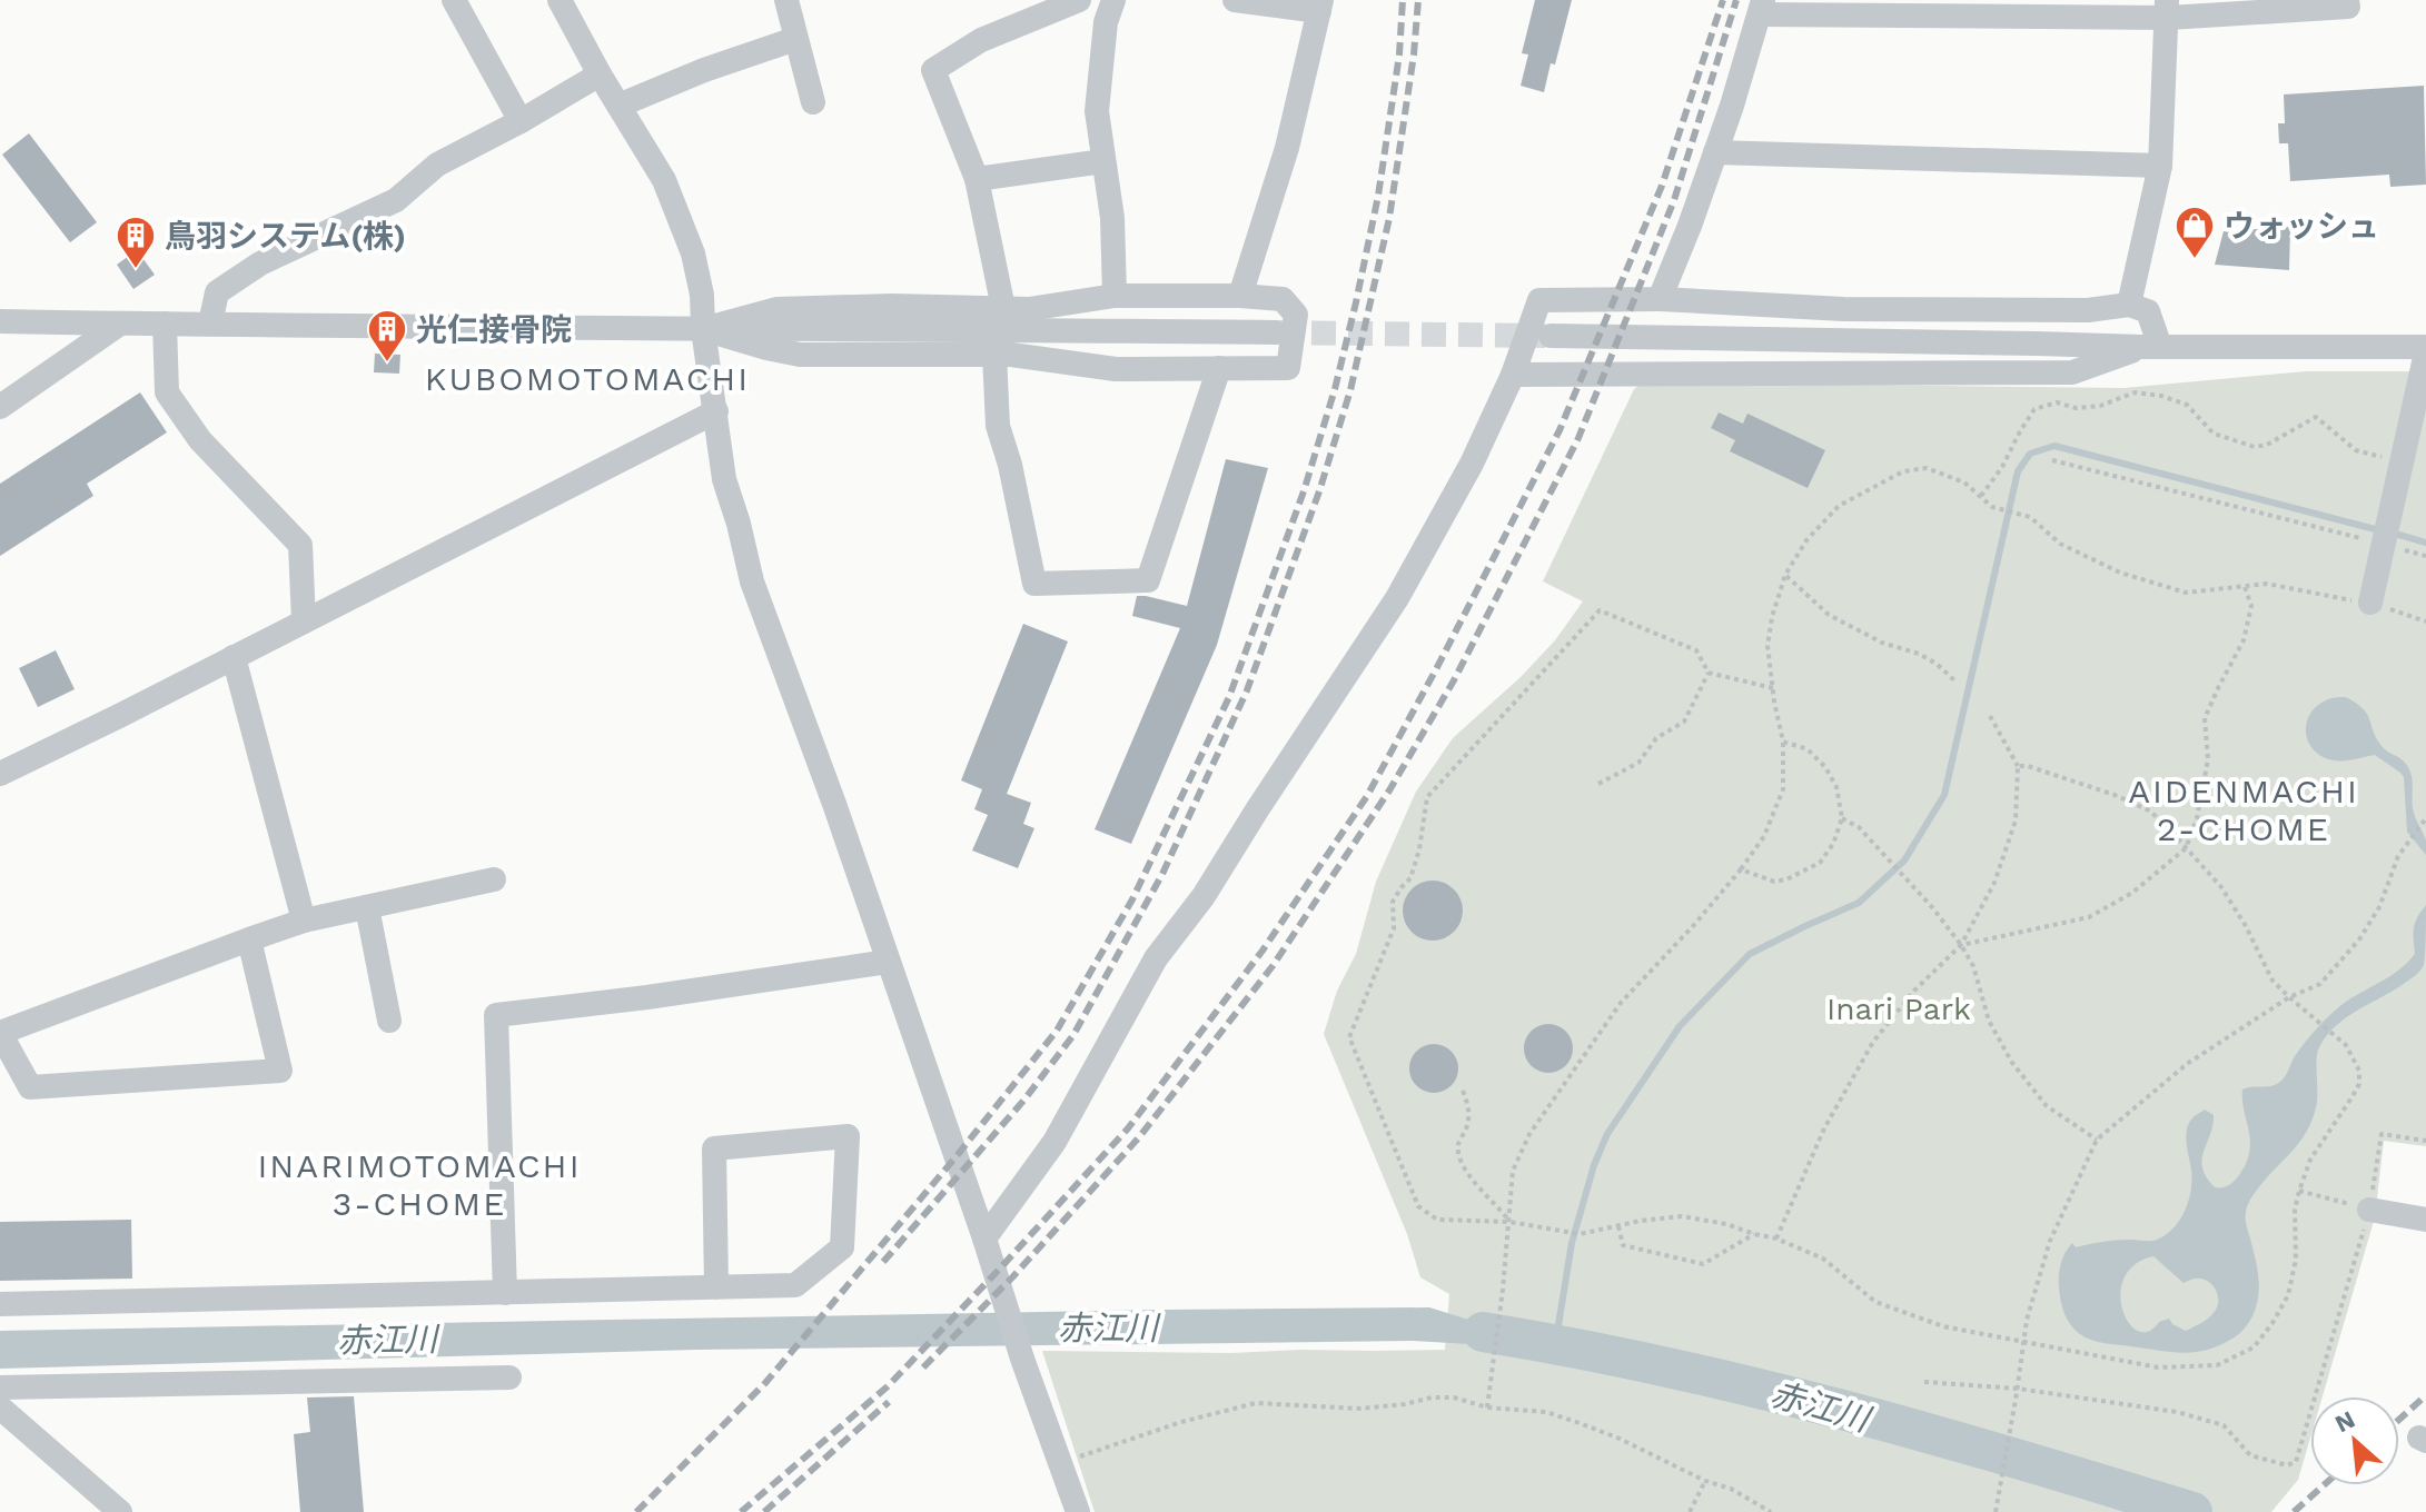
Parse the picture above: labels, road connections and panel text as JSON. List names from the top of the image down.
{
  "districts": ["KUBOMOTOMACHI", "AIDENMACHI 2-CHOME", "INARIMOTOMACHI 3-CHOME"],
  "water": ["赤江川"],
  "parks": ["Inari Park"],
  "places": {
    "shop": ["ウォッシュ"],
    "building": ["鳥羽システム(株)", "光仁接骨院"]
  },
  "north": "top left"
}
